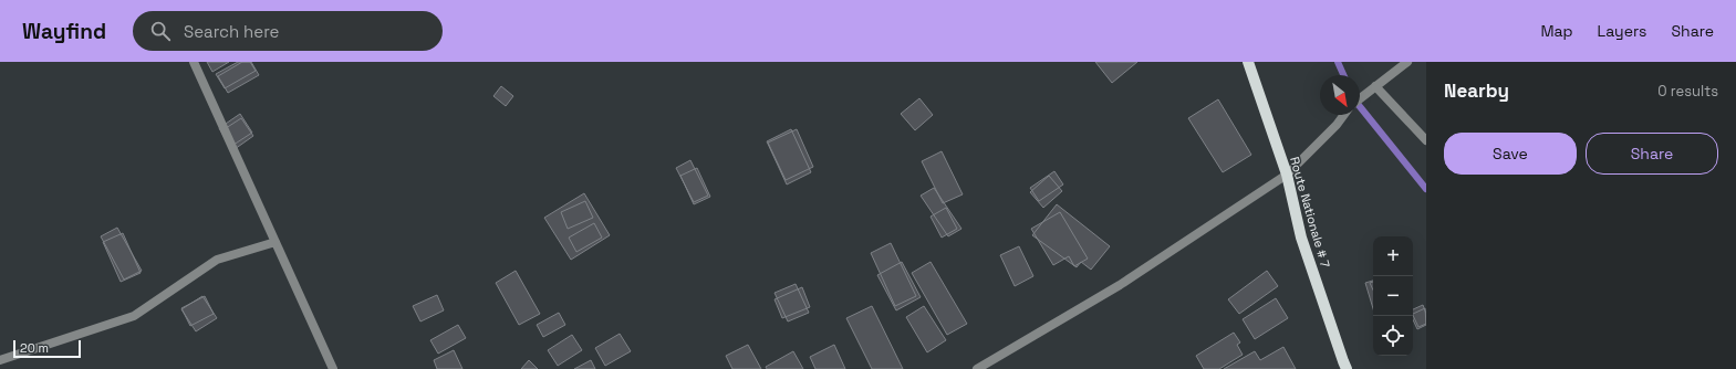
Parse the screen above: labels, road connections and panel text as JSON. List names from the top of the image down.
{
  "streets": {
    "main road": ["Route Nationale # 7"]
  },
  "scale_bar": "20 m",
  "north": "bottom right",
  "page": {
    "header": "Wayfind",
    "search": "Search here",
    "nav": ["Map", "Layers", "Share"],
    "heading": ["Nearby", "0 results"],
    "buttons": ["Save", "Share"],
    "map_buttons": ["+", "−"],
    "scale": "20 m"
  }
}
